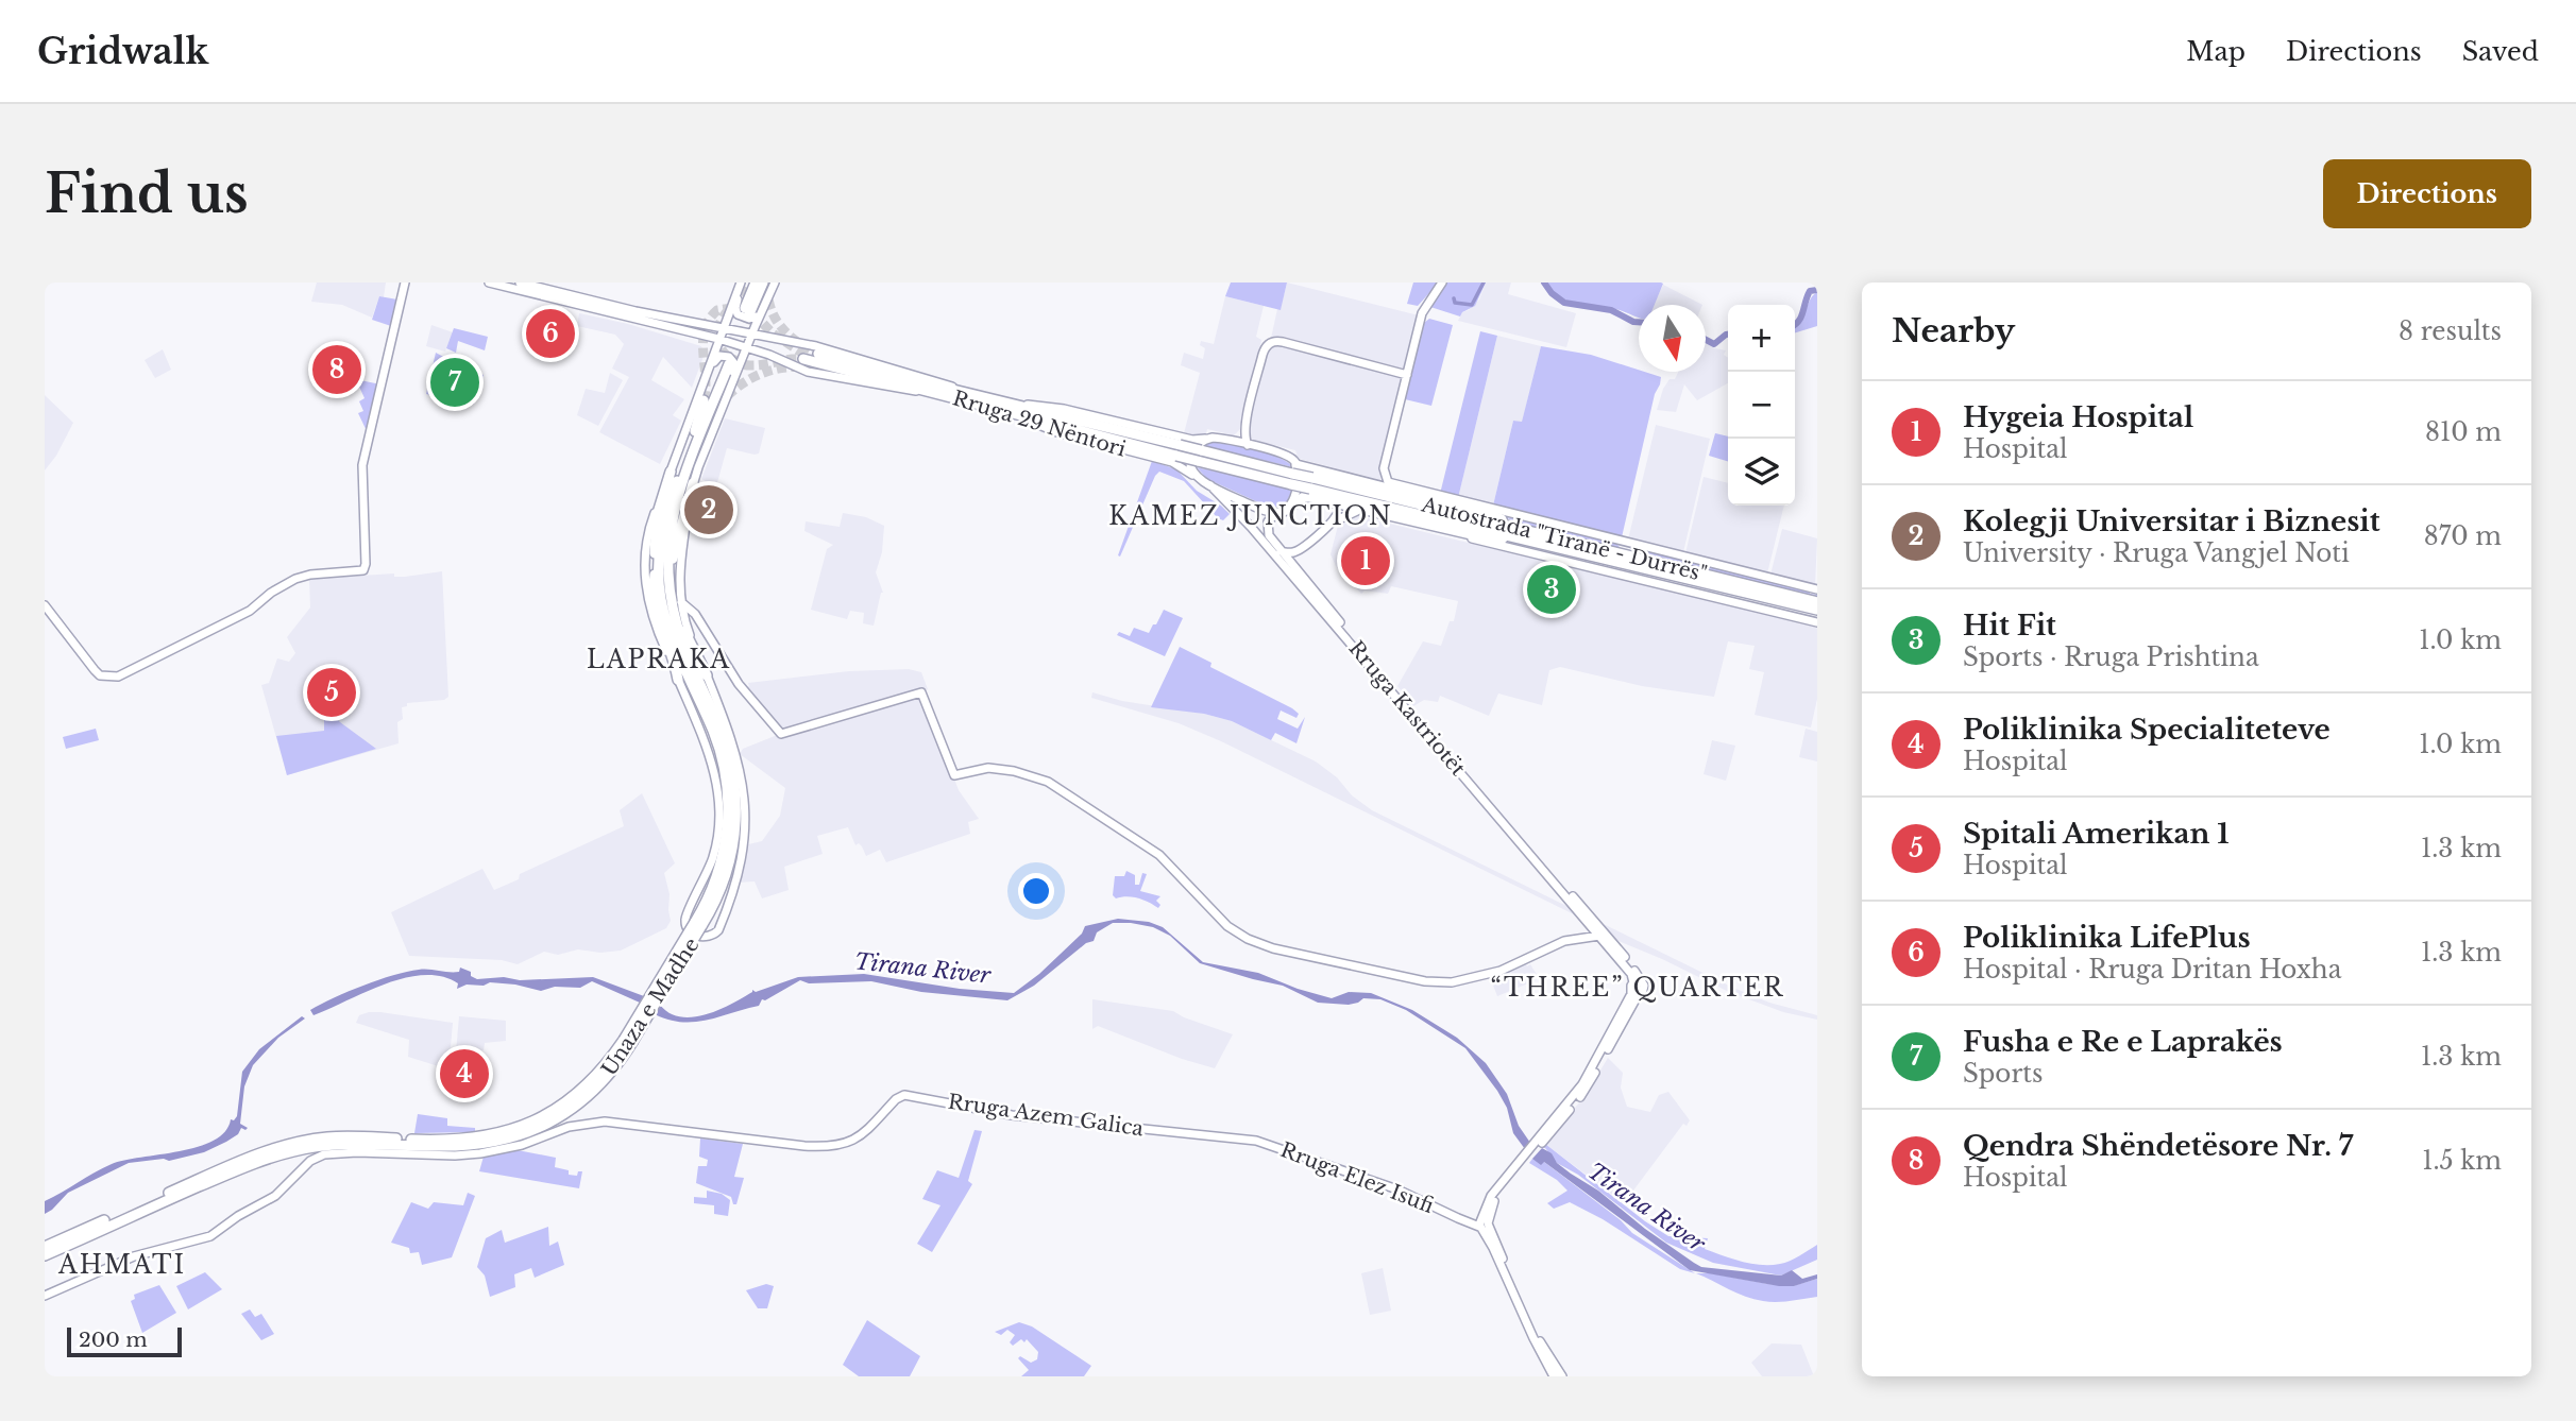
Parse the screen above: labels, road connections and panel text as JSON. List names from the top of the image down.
{
  "streets": {
    "highway": ["Rruga 29 Nëntori", "Autostrada \"Tiranë - Durrës\"", "Unaza e Madhe"],
    "main road": ["Rruga Kastriotët", "Rruga Azem Galica", "Rruga Elez Isufi"]
  },
  "crossings": [
    ["Rruga 29 Nëntori", "Autostrada \"Tiranë - Durrës\""],
    ["Rruga 29 Nëntori", "Rruga Kastriotët"],
    ["Rruga Azem Galica", "Rruga Elez Isufi"]
  ],
  "districts": [
    "KAMEZ JUNCTION",
    "LAPRAKA",
    "“THREE” QUARTER",
    "AHMATI"
  ],
  "water": ["Tirana River"],
  "scale_bar": "200 m",
  "north": "bottom",
  "page": {
    "header": "Gridwalk",
    "nav": ["Map", "Directions", "Saved"],
    "buttons": "Directions",
    "title": "Find us",
    "heading": ["Nearby", "8 results"],
    "map_buttons": ["+", "−"],
    "pins": [
      "6",
      "8",
      "7",
      "2",
      "1",
      "3",
      "5",
      "4"
    ],
    "list": [
      {
        "mark": "1",
        "name": "Hygeia Hospital",
        "note": "Hospital",
        "value": "810 m"
      },
      {
        "mark": "2",
        "name": "Kolegji Universitar i Biznesit",
        "note": "University · Rruga Vangjel Noti",
        "value": "870 m"
      },
      {
        "mark": "3",
        "name": "Hit Fit",
        "note": "Sports · Rruga Prishtina",
        "value": "1.0 km"
      },
      {
        "mark": "4",
        "name": "Poliklinika Specialiteteve",
        "note": "Hospital",
        "value": "1.0 km"
      },
      {
        "mark": "5",
        "name": "Spitali Amerikan 1",
        "note": "Hospital",
        "value": "1.3 km"
      },
      {
        "mark": "6",
        "name": "Poliklinika LifePlus",
        "note": "Hospital · Rruga Dritan Hoxha",
        "value": "1.3 km"
      },
      {
        "mark": "7",
        "name": "Fusha e Re e Laprakës",
        "note": "Sports",
        "value": "1.3 km"
      },
      {
        "mark": "8",
        "name": "Qendra Shëndetësore Nr. 7",
        "note": "Hospital",
        "value": "1.5 km"
      }
    ],
    "scale": "200 m"
  }
}
